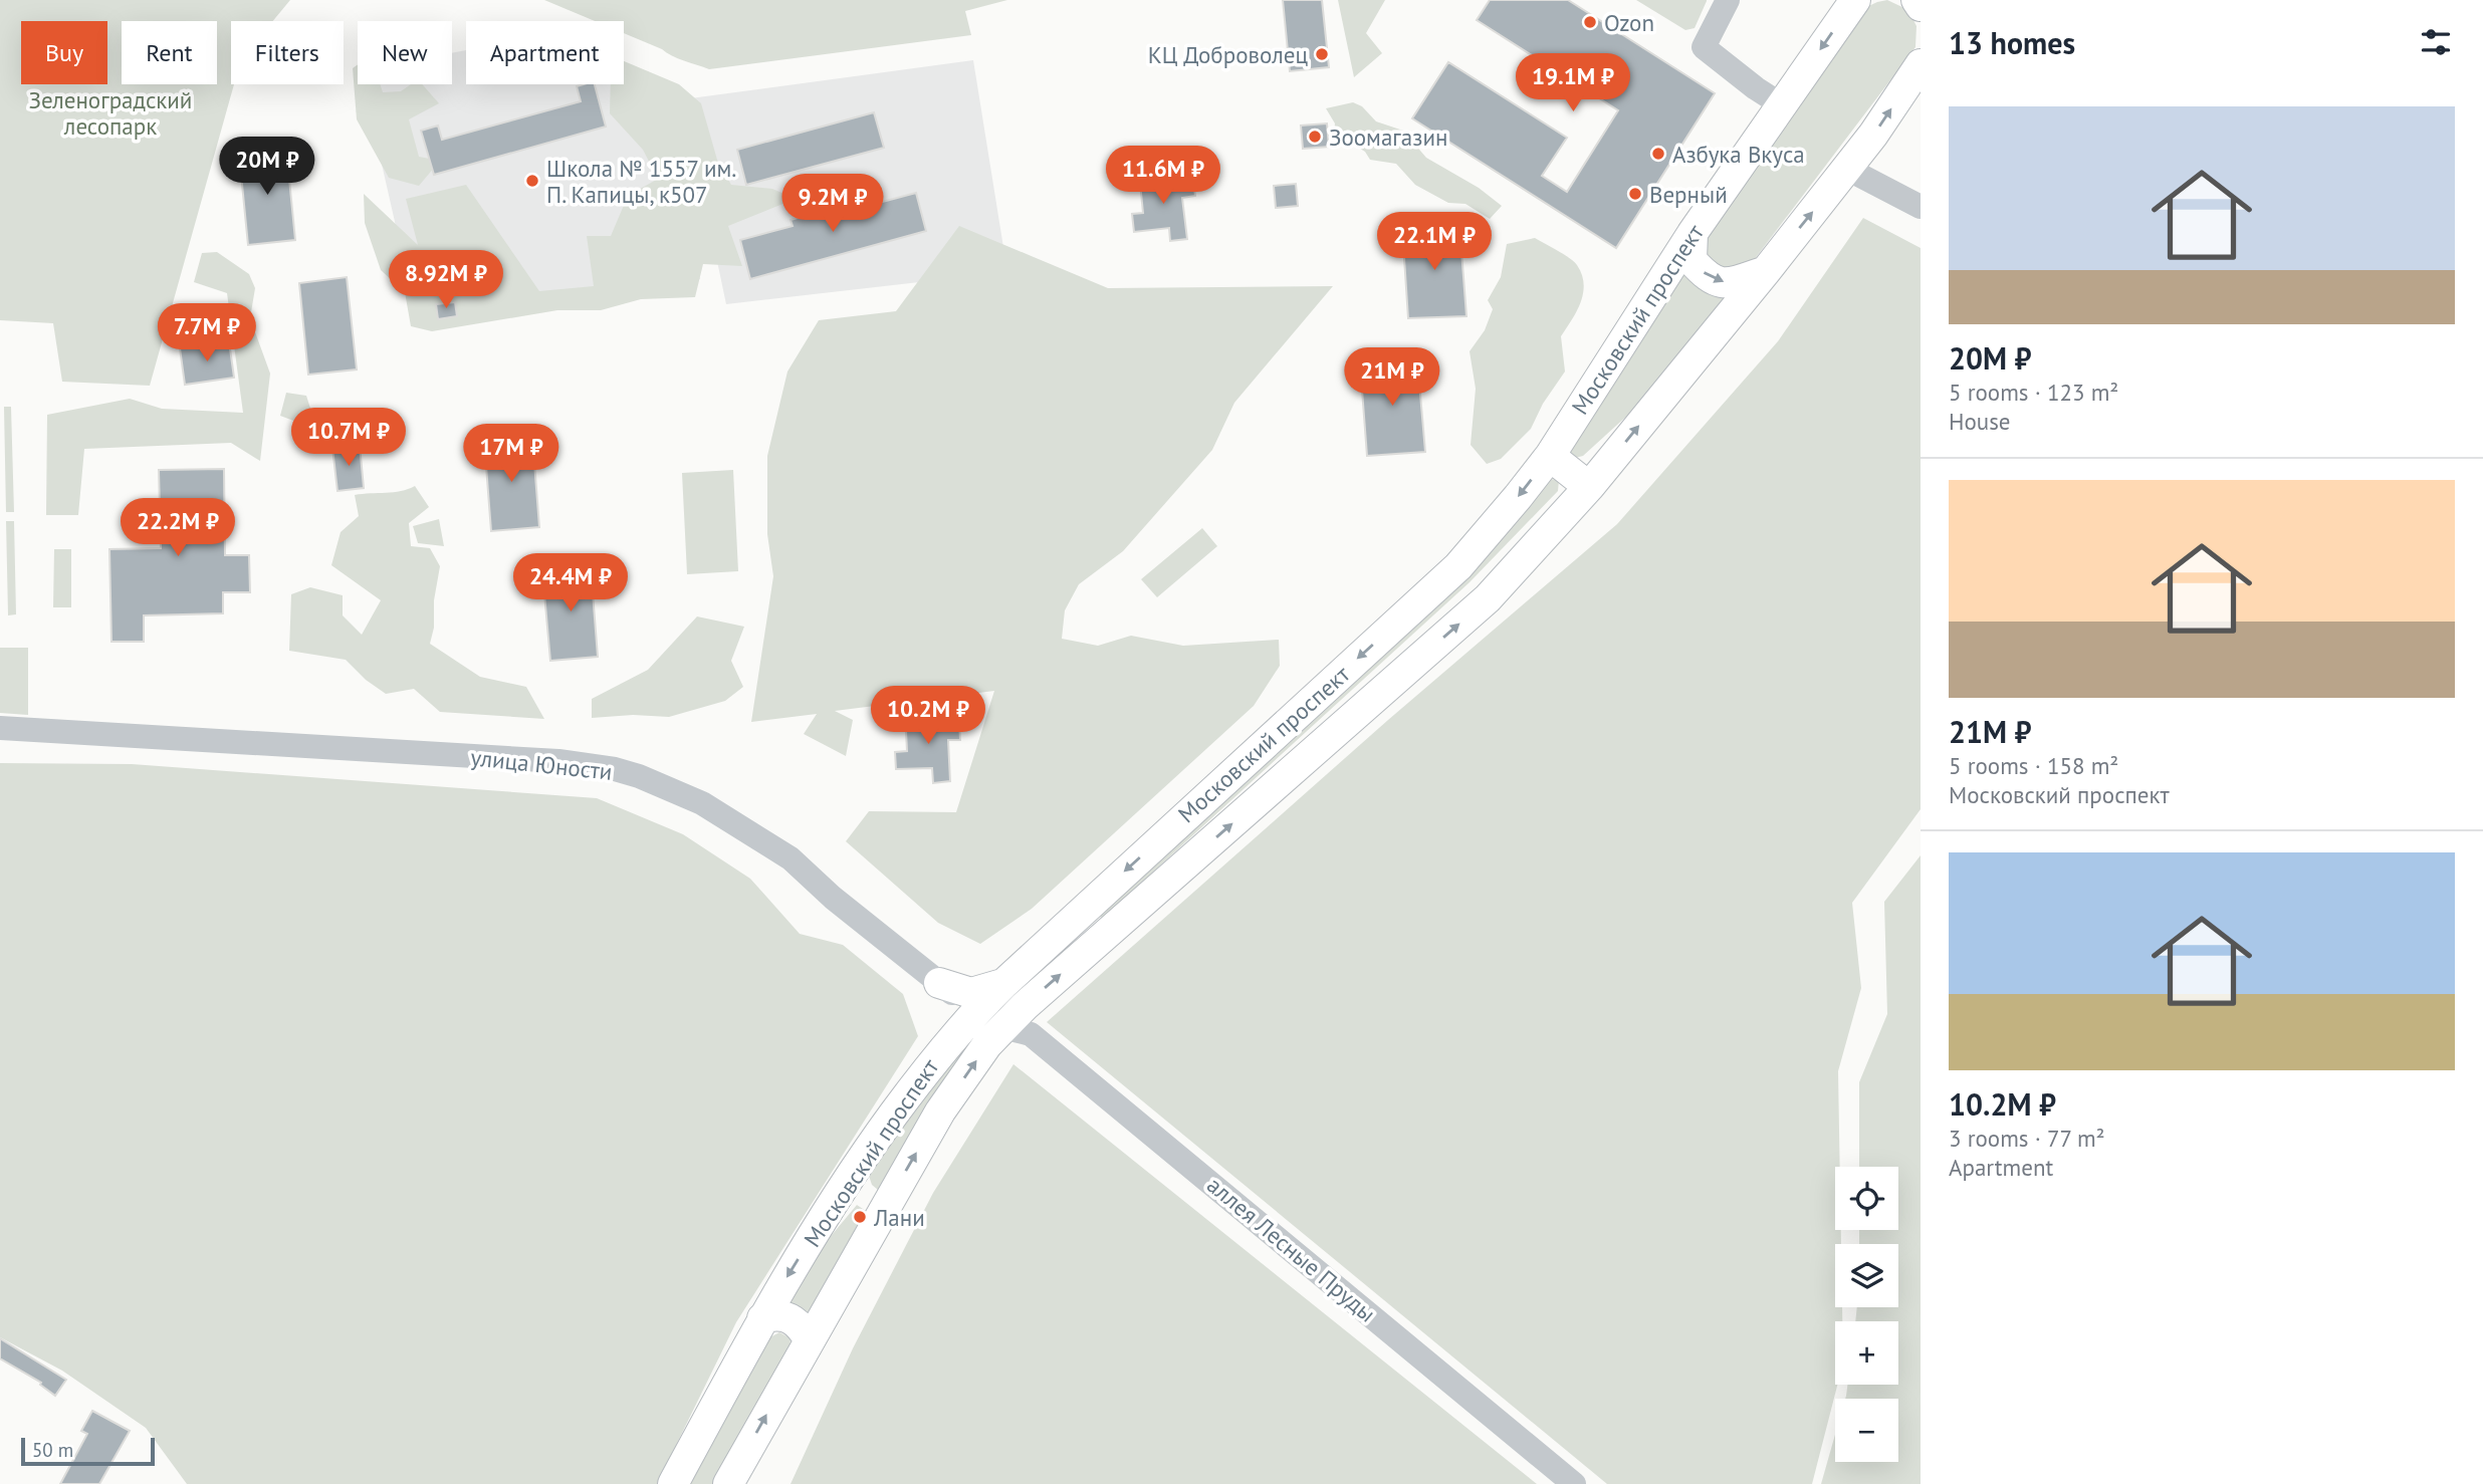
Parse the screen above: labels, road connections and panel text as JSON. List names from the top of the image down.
{
  "streets": {
    "main road": ["Московский проспект"],
    "street": ["улица Юности", "аллея Лесные Пруды"]
  },
  "crossings": [
    ["Московский проспект", "улица Юности"],
    ["Московский проспект", "аллея Лесные Пруды"],
    ["улица Юности", "аллея Лесные Пруды"]
  ],
  "parks": ["Зеленоградский лесопарк"],
  "places": [
    "Ozon",
    "КЦ Доброволец",
    "Зоомагазин",
    "Азбука Вкуса",
    "Школа № 1557 им. П. Капицы, к507",
    "Верный",
    "Лани"
  ],
  "scale_bar": "50 m",
  "page": {
    "heading": "13 homes",
    "chip": [
      "Buy",
      "Rent",
      "Filters",
      "New",
      "Apartment"
    ],
    "price": [
      "19.1M ₽",
      "20M ₽",
      "11.6M ₽",
      "9.2M ₽",
      "22.1M ₽",
      "8.92M ₽",
      "7.7M ₽",
      "21M ₽",
      "10.7M ₽",
      "17M ₽",
      "22.2M ₽",
      "24.4M ₽",
      "10.2M ₽"
    ],
    "list": [
      {
        "name": "20M ₽",
        "note": "5 rooms · 123 m² · House"
      },
      {
        "name": "21M ₽",
        "note": "5 rooms · 158 m² · Московский проспект"
      },
      {
        "name": "10.2M ₽",
        "note": "3 rooms · 77 m² · Apartment"
      }
    ],
    "map_buttons": ["+", "−"],
    "scale": "50 m"
  }
}
